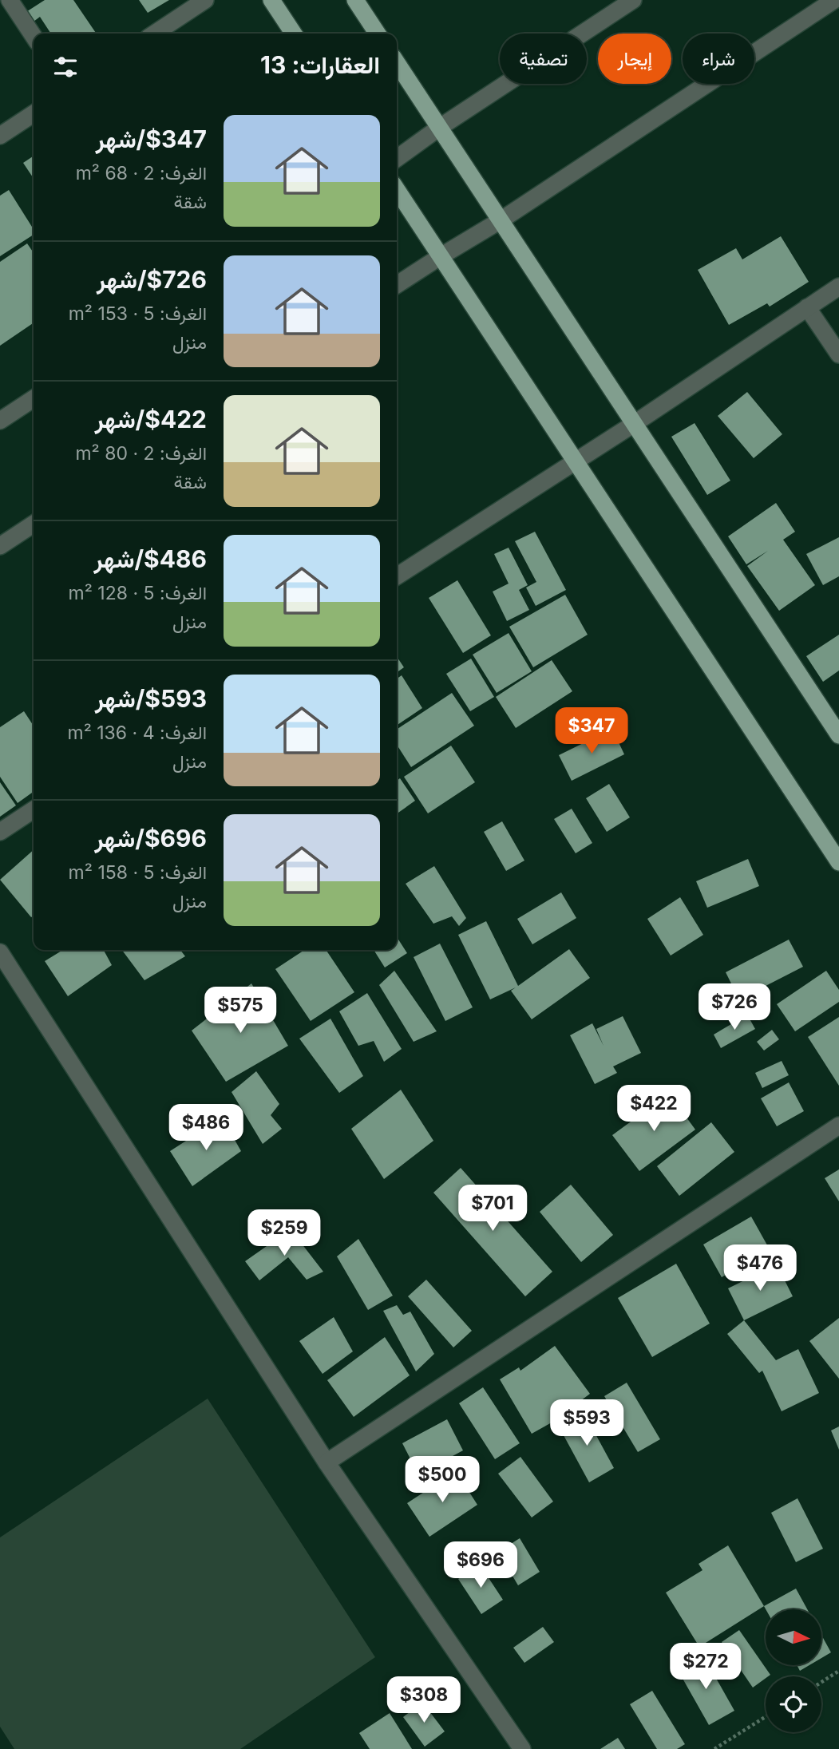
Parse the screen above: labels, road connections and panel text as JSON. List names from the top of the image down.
{
  "north": "right",
  "page": {
    "chip": ["شراء", "إيجار", "تصفية"],
    "heading": "العقارات: 13",
    "list": [
      {
        "name": "$347/شهر",
        "note": "الغرف: 2 · 68 m² · شقة"
      },
      {
        "name": "$726/شهر",
        "note": "الغرف: 5 · 153 m² · منزل"
      },
      {
        "name": "$422/شهر",
        "note": "الغرف: 2 · 80 m² · شقة"
      },
      {
        "name": "$486/شهر",
        "note": "الغرف: 5 · 128 m² · منزل"
      },
      {
        "name": "$593/شهر",
        "note": "الغرف: 4 · 136 m² · منزل"
      },
      {
        "name": "$696/شهر",
        "note": "الغرف: 5 · 158 m² · منزل"
      }
    ],
    "price": [
      "$347",
      "$726",
      "$575",
      "$422",
      "$486",
      "$701",
      "$259",
      "$476",
      "$593",
      "$500",
      "$696",
      "$272",
      "$308"
    ]
  }
}
